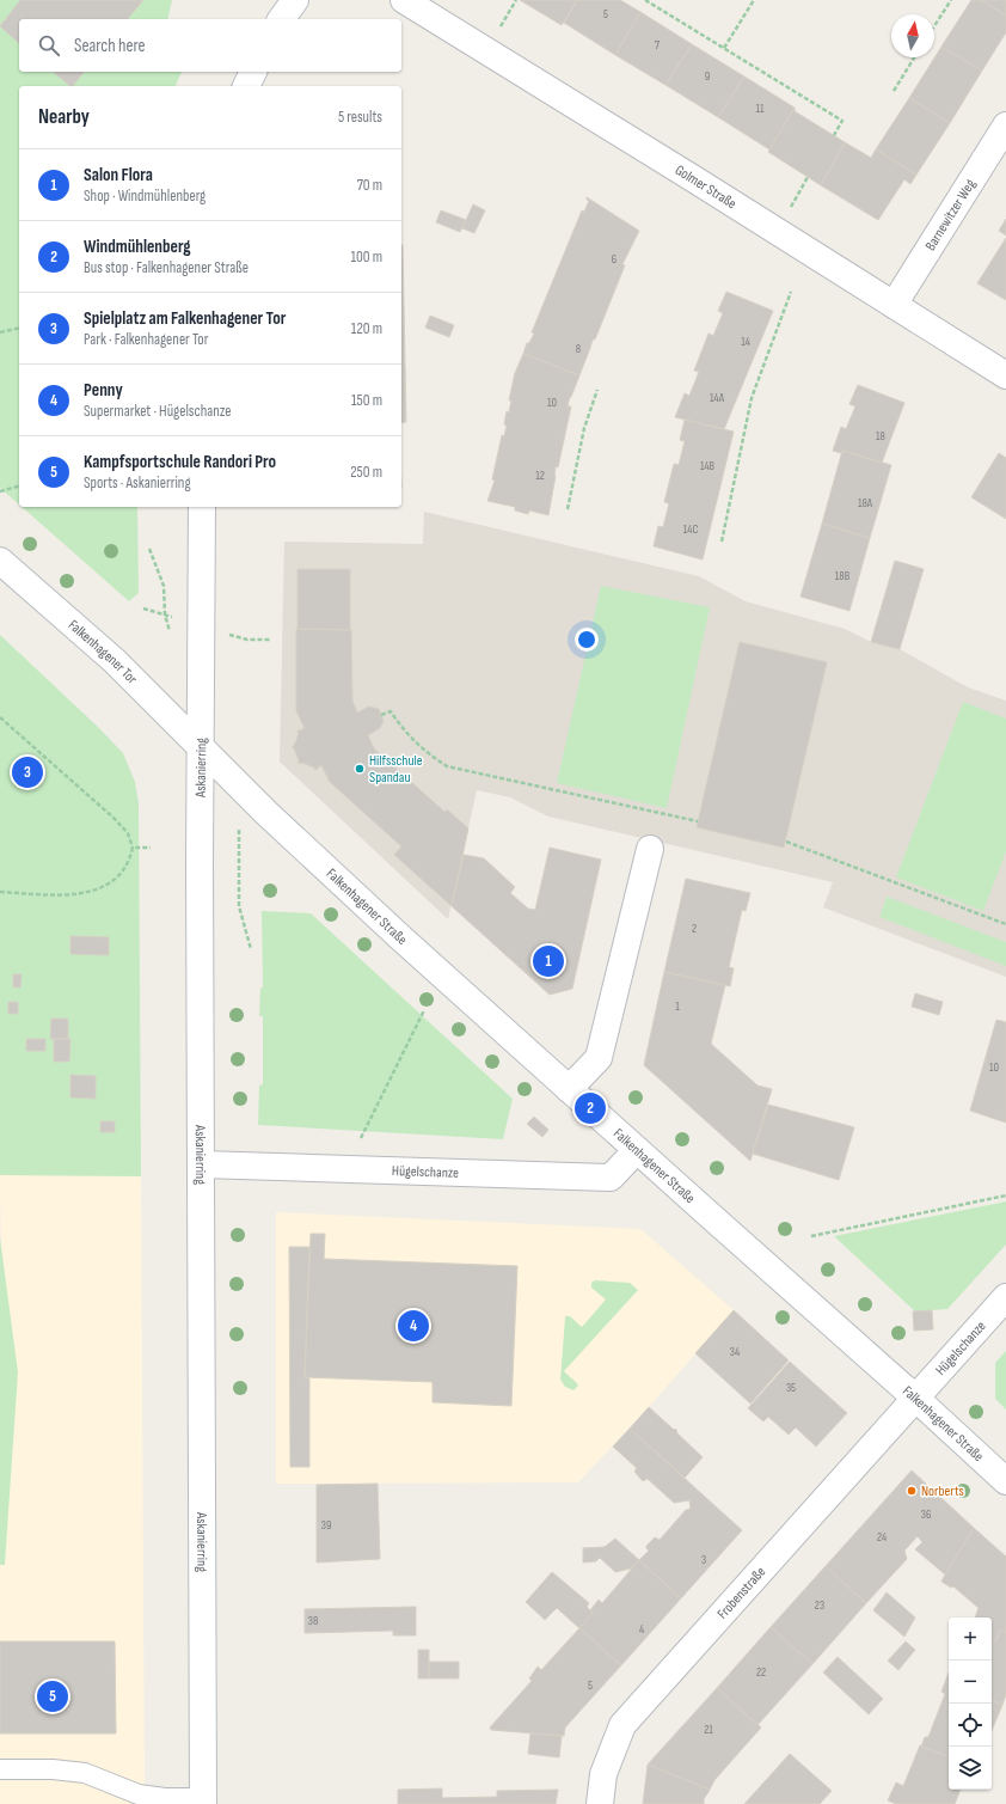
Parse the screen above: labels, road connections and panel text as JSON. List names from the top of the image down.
{
  "streets": {
    "street": [
      "Golmer Straße",
      "Barnewitzer Weg",
      "Falkenhagener Tor",
      "Askanierring",
      "Falkenhagener Straße",
      "Hügelschanze",
      "Frobenstraße"
    ]
  },
  "crossings": [
    ["Golmer Straße", "Barnewitzer Weg"],
    ["Falkenhagener Tor", "Askanierring"],
    ["Falkenhagener Tor", "Falkenhagener Straße"],
    ["Askanierring", "Falkenhagener Straße"],
    ["Askanierring", "Hügelschanze"],
    ["Falkenhagener Straße", "Hügelschanze"],
    ["Falkenhagener Straße", "Frobenstraße"],
    ["Hügelschanze", "Frobenstraße"]
  ],
  "places": ["Hilfsschule Spandau", "Norberts"],
  "house_numbers": [
    "5",
    "7",
    "9",
    "11",
    "6",
    "14",
    "8",
    "14A",
    "10",
    "18",
    "14B",
    "12",
    "18A",
    "14C",
    "18B",
    "2",
    "1",
    "10",
    "34",
    "35",
    "36",
    "39",
    "24",
    "3",
    "23",
    "38",
    "4",
    "22",
    "5",
    "21"
  ],
  "north": "top",
  "page": {
    "search": "Search here",
    "heading": ["Nearby", "5 results"],
    "list": [
      {
        "mark": "1",
        "name": "Salon Flora",
        "note": "Shop · Windmühlenberg",
        "value": "70 m"
      },
      {
        "mark": "2",
        "name": "Windmühlenberg",
        "note": "Bus stop · Falkenhagener Straße",
        "value": "100 m"
      },
      {
        "mark": "3",
        "name": "Spielplatz am Falkenhagener Tor",
        "note": "Park · Falkenhagener Tor",
        "value": "120 m"
      },
      {
        "mark": "4",
        "name": "Penny",
        "note": "Supermarket · Hügelschanze",
        "value": "150 m"
      },
      {
        "mark": "5",
        "name": "Kampfsportschule Randori Pro",
        "note": "Sports · Askanierring",
        "value": "250 m"
      }
    ],
    "pins": [
      "3",
      "1",
      "2",
      "4",
      "5"
    ],
    "map_buttons": ["+", "−"]
  }
}
